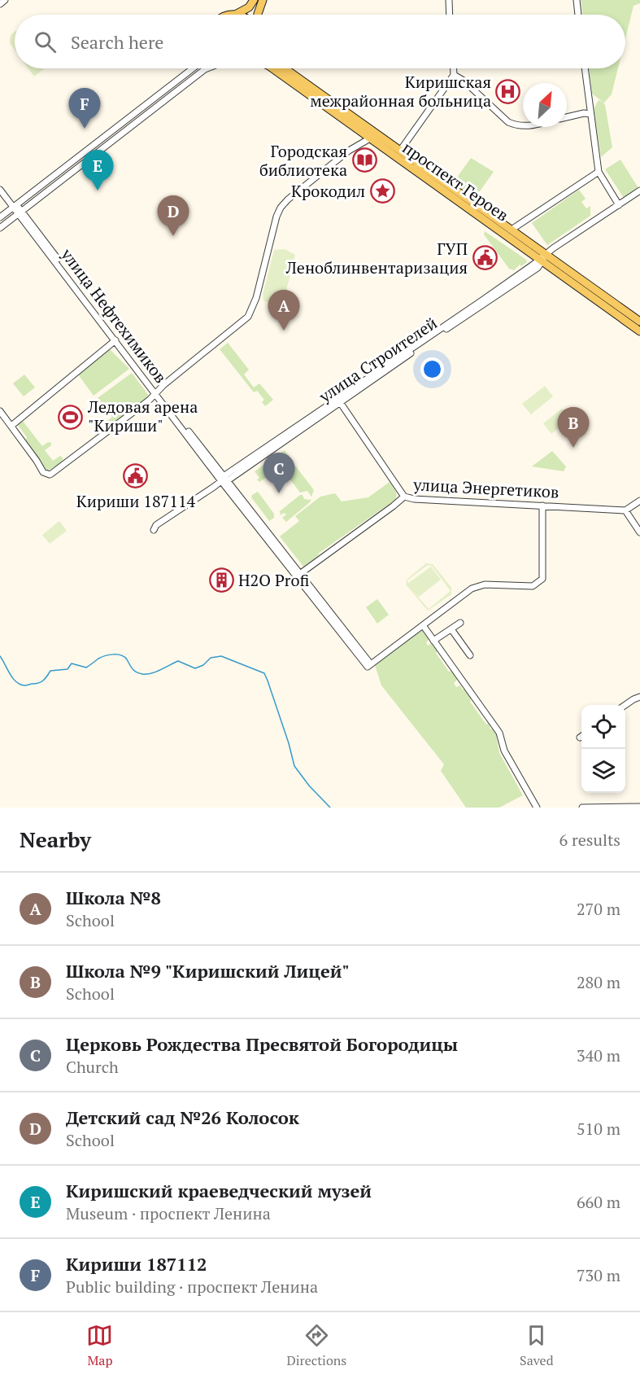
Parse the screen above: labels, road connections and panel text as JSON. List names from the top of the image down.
{
  "streets": {
    "main road": ["проспект Героев"],
    "street": ["улица Нефтехимиков", "улица Строителей", "улица Энергетиков"]
  },
  "crossings": [
    ["проспект Героев", "улица Строителей"],
    ["улица Нефтехимиков", "улица Строителей"],
    ["улица Нефтехимиков", "улица Энергетиков"]
  ],
  "places": {
    "hospital": ["Киришская межрайонная больница"],
    "library": ["Городская библиотека"],
    "place": ["Крокодил"],
    "public building": ["ГУП Леноблинвентаризация", "Кириши 187114"],
    "sports": ["Ледовая арена \"Кириши\""],
    "building": ["H2O Profi"]
  },
  "north": "top right",
  "page": {
    "search": "Search here",
    "pins": [
      "F",
      "E",
      "D",
      "A",
      "B",
      "C"
    ],
    "heading": ["Nearby", "6 results"],
    "list": [
      {
        "mark": "A",
        "name": "Школа №8",
        "note": "School",
        "value": "270 m"
      },
      {
        "mark": "B",
        "name": "Школа №9 \"Киришский Лицей\"",
        "note": "School",
        "value": "280 m"
      },
      {
        "mark": "C",
        "name": "Церковь Рождества Пресвятой Богородицы",
        "note": "Church",
        "value": "340 m"
      },
      {
        "mark": "D",
        "name": "Детский сад №26 Колосок",
        "note": "School",
        "value": "510 m"
      },
      {
        "mark": "E",
        "name": "Киришский краеведческий музей",
        "note": "Museum · проспект Ленина",
        "value": "660 m"
      },
      {
        "mark": "F",
        "name": "Кириши 187112",
        "note": "Public building · проспект Ленина",
        "value": "730 m"
      }
    ],
    "nav": ["Map", "Directions", "Saved"]
  }
}
